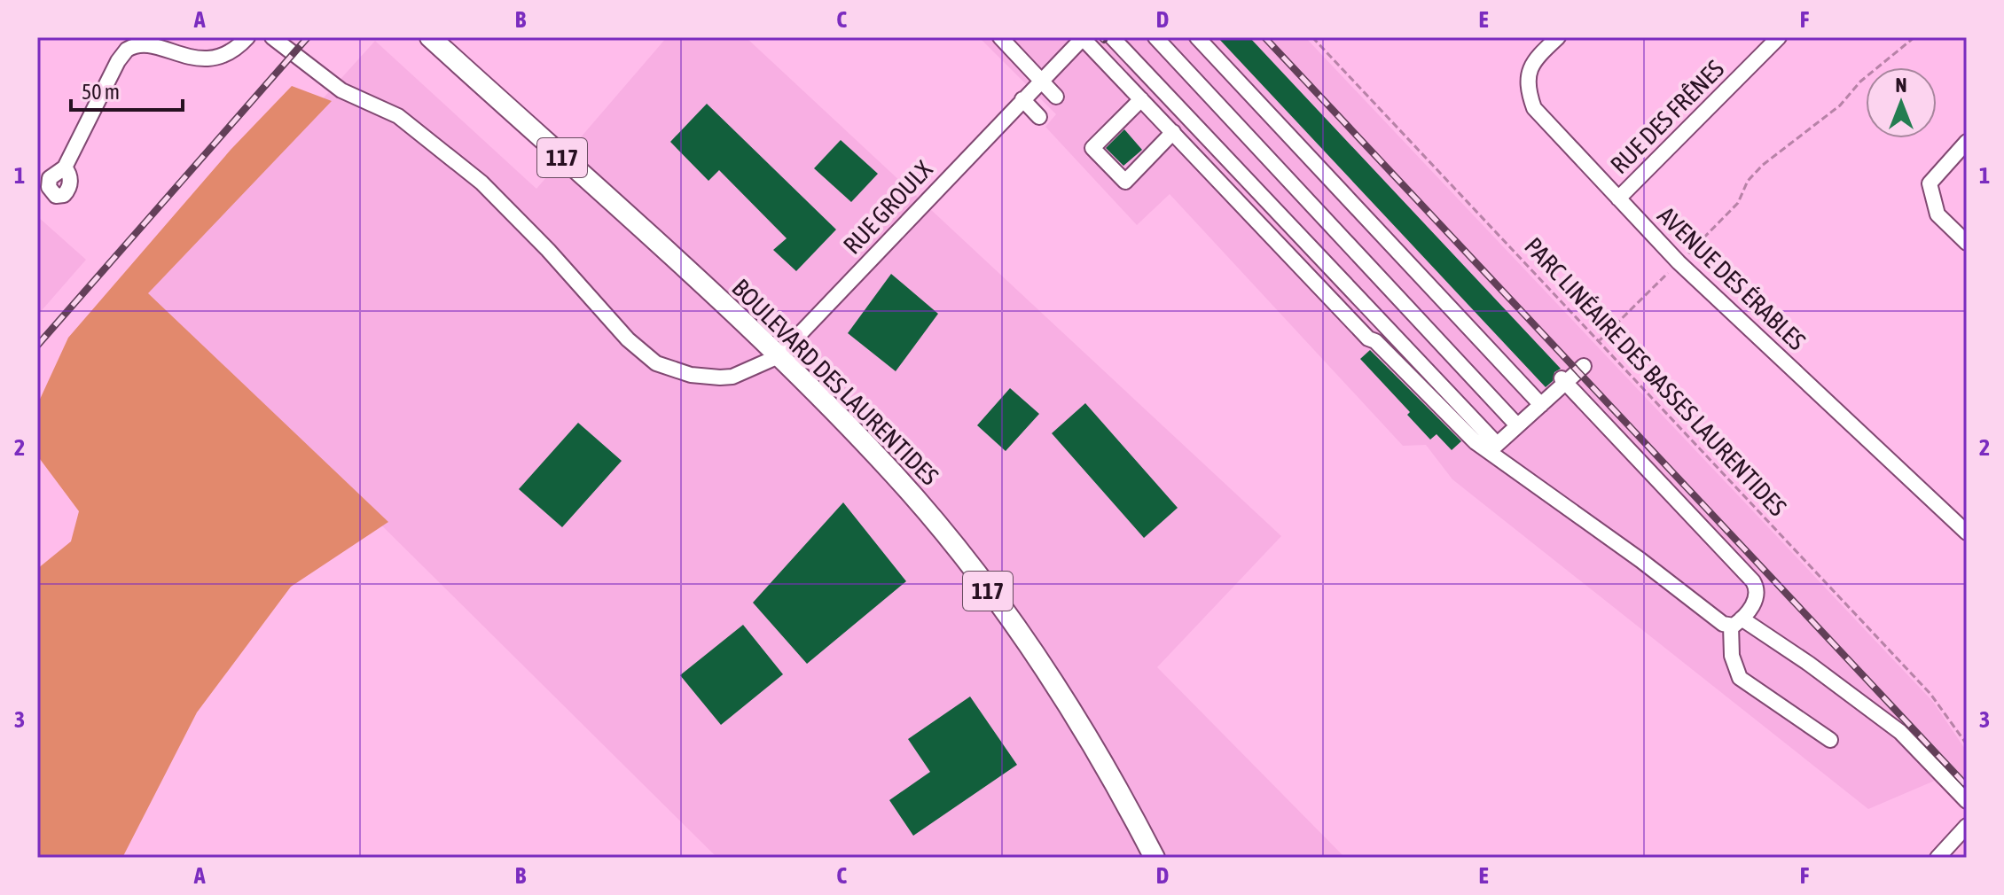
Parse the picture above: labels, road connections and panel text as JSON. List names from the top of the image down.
{
  "streets": {
    "main road": ["117", "BOULEVARD DES LAURENTIDES"],
    "street": ["RUE DES FRÊNES", "RUE GROULX", "AVENUE DES ÉRABLES"],
    "path": ["PARC LINÉAIRE DES BASSES LAURENTIDES"]
  },
  "crossings": [
    ["RUE DES FRÊNES", "AVENUE DES ÉRABLES"],
    ["RUE GROULX", "BOULEVARD DES LAURENTIDES"]
  ],
  "scale_bar": "50 m",
  "north": "top",
  "grid": {
    "columns": [
      "A",
      "B",
      "C",
      "D",
      "E",
      "F"
    ],
    "rows": ["1", "2", "3"]
  }
}
